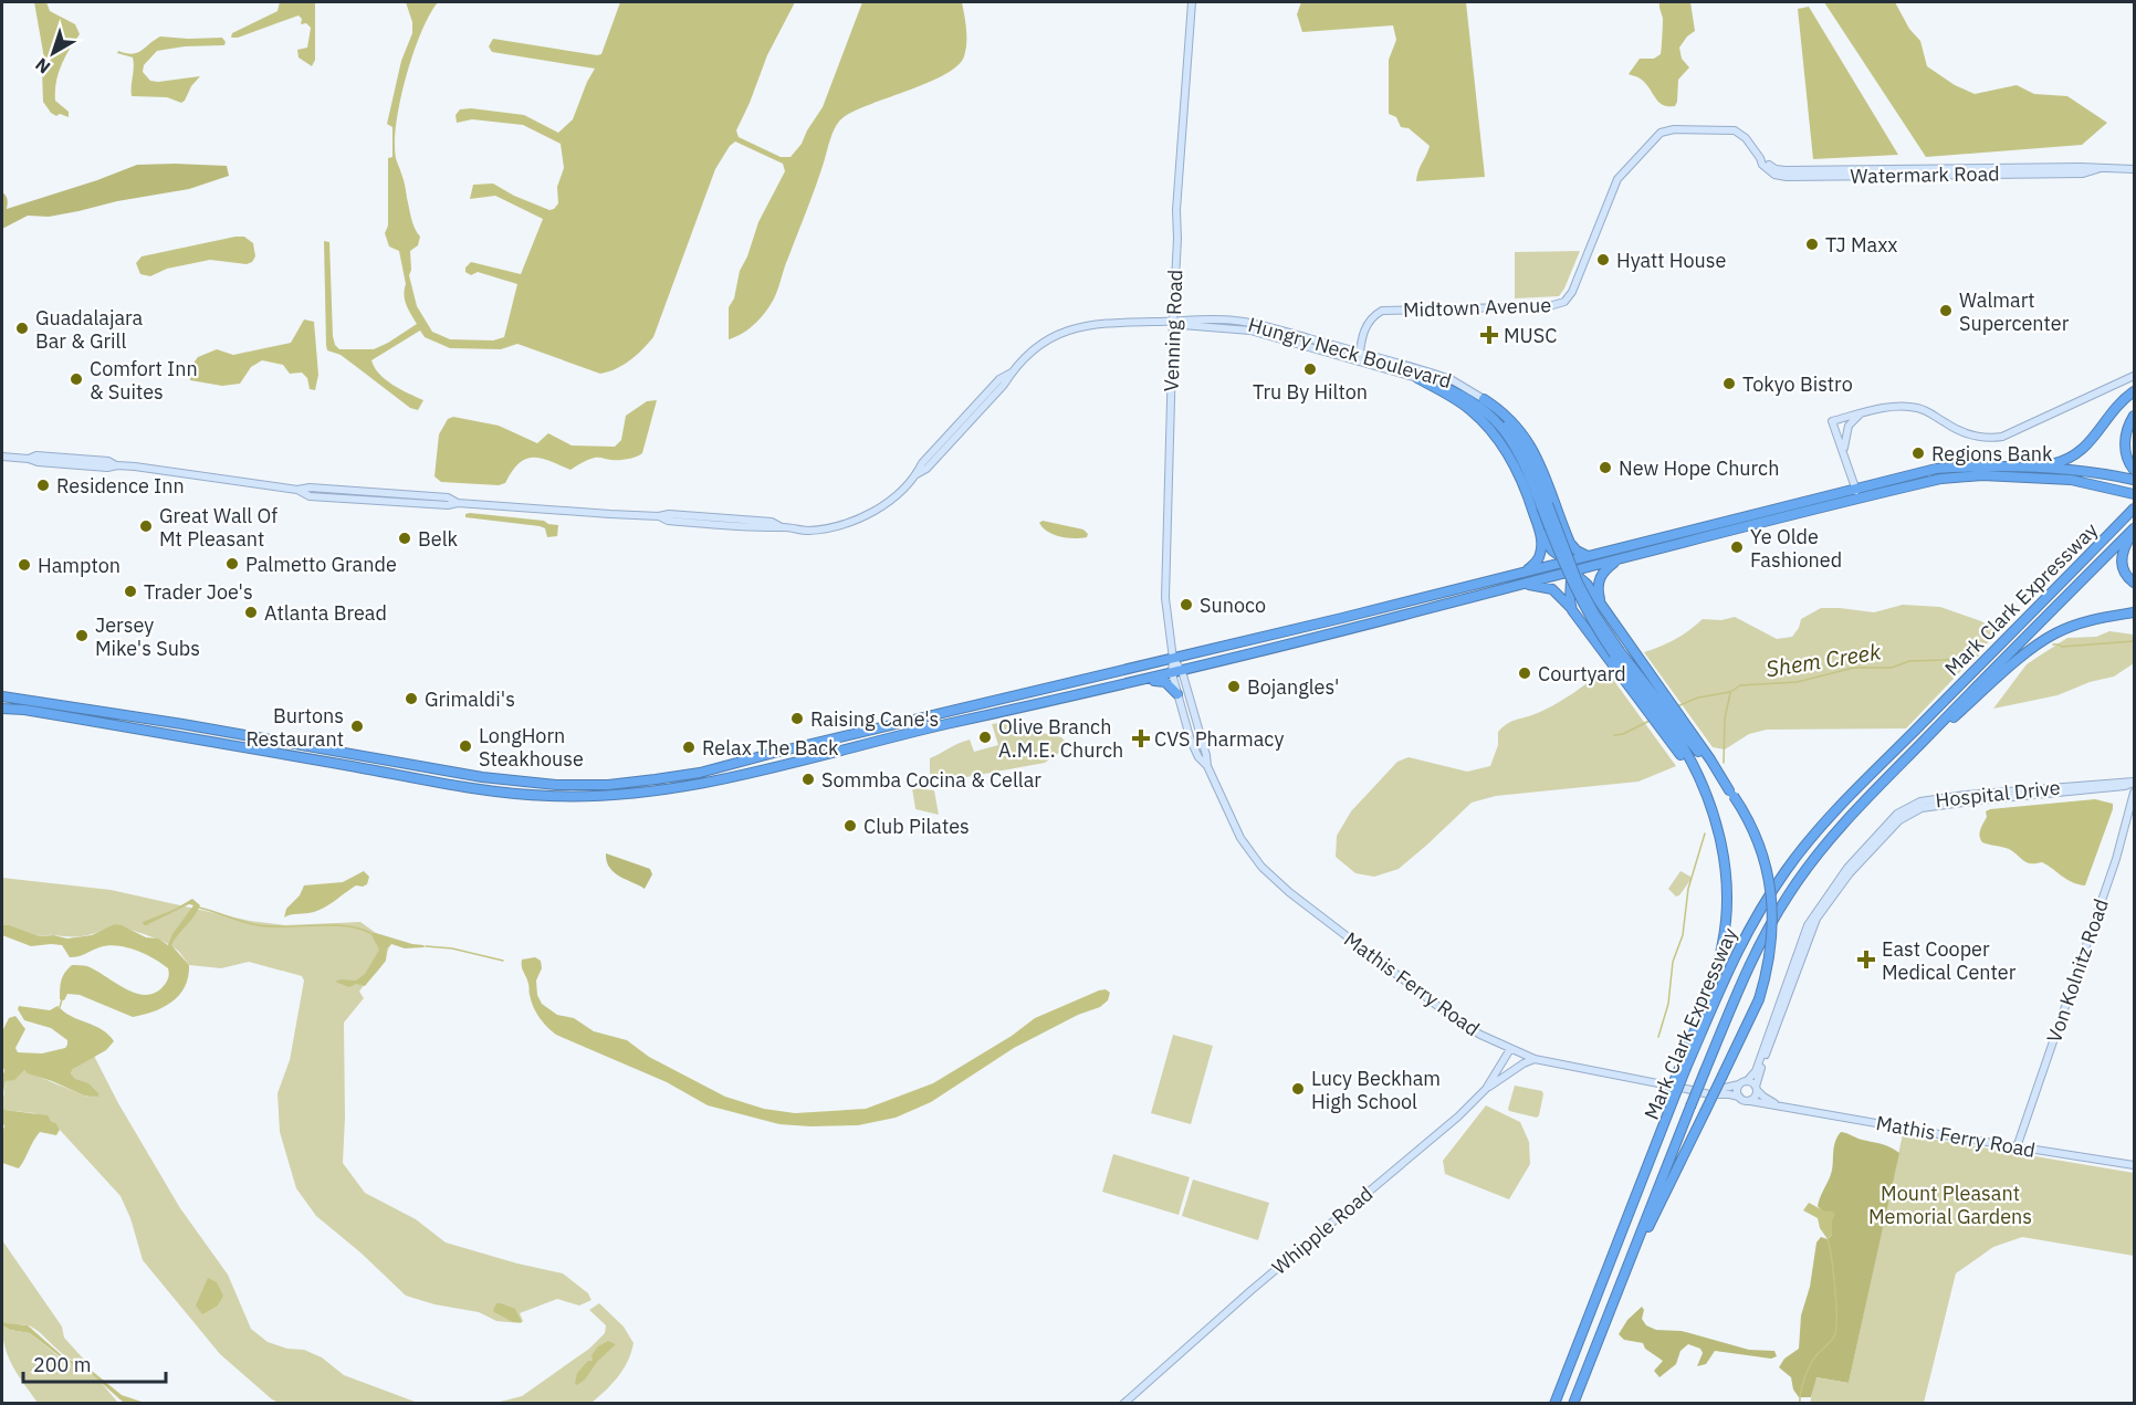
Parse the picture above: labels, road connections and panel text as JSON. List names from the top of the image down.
{
  "streets": {
    "highway": ["Mark Clark Expressway"],
    "main road": [
      "Watermark Road",
      "Midtown Avenue",
      "Venning Road",
      "Hungry Neck Boulevard",
      "Hospital Drive",
      "Von Kolnitz Road",
      "Mathis Ferry Road",
      "Whipple Road"
    ]
  },
  "crossings": [
    ["Watermark Road", "Midtown Avenue"],
    ["Midtown Avenue", "Hungry Neck Boulevard"],
    ["Venning Road", "Hungry Neck Boulevard"],
    ["Venning Road", "Mathis Ferry Road"],
    ["Hospital Drive", "Mathis Ferry Road"],
    ["Von Kolnitz Road", "Mathis Ferry Road"],
    ["Mathis Ferry Road", "Whipple Road"]
  ],
  "water": ["Shem Creek"],
  "parks": ["Mount Pleasant Memorial Gardens"],
  "places": {
    "other": [
      "TJ Maxx",
      "Hyatt House",
      "Walmart Supercenter",
      "Guadalajara Bar & Grill",
      "Tru By Hilton",
      "Comfort Inn & Suites",
      "Tokyo Bistro",
      "Regions Bank",
      "New Hope Church",
      "Residence Inn",
      "Great Wall Of Mt Pleasant",
      "Belk",
      "Ye Olde Fashioned",
      "Palmetto Grande",
      "Hampton",
      "Trader Joe's",
      "Sunoco",
      "Atlanta Bread",
      "Jersey Mike's Subs",
      "Courtyard",
      "Bojangles'",
      "Grimaldi's",
      "Raising Cane's",
      "Burtons Restaurant",
      "Olive Branch A.M.E. Church",
      "LongHorn Steakhouse",
      "Relax The Back",
      "Sommba Cocina & Cellar",
      "Club Pilates",
      "Lucy Beckham High School"
    ],
    "health": ["MUSC", "CVS Pharmacy", "East Cooper Medical Center"]
  },
  "scale_bar": "200 m",
  "north": "bottom left"
}
